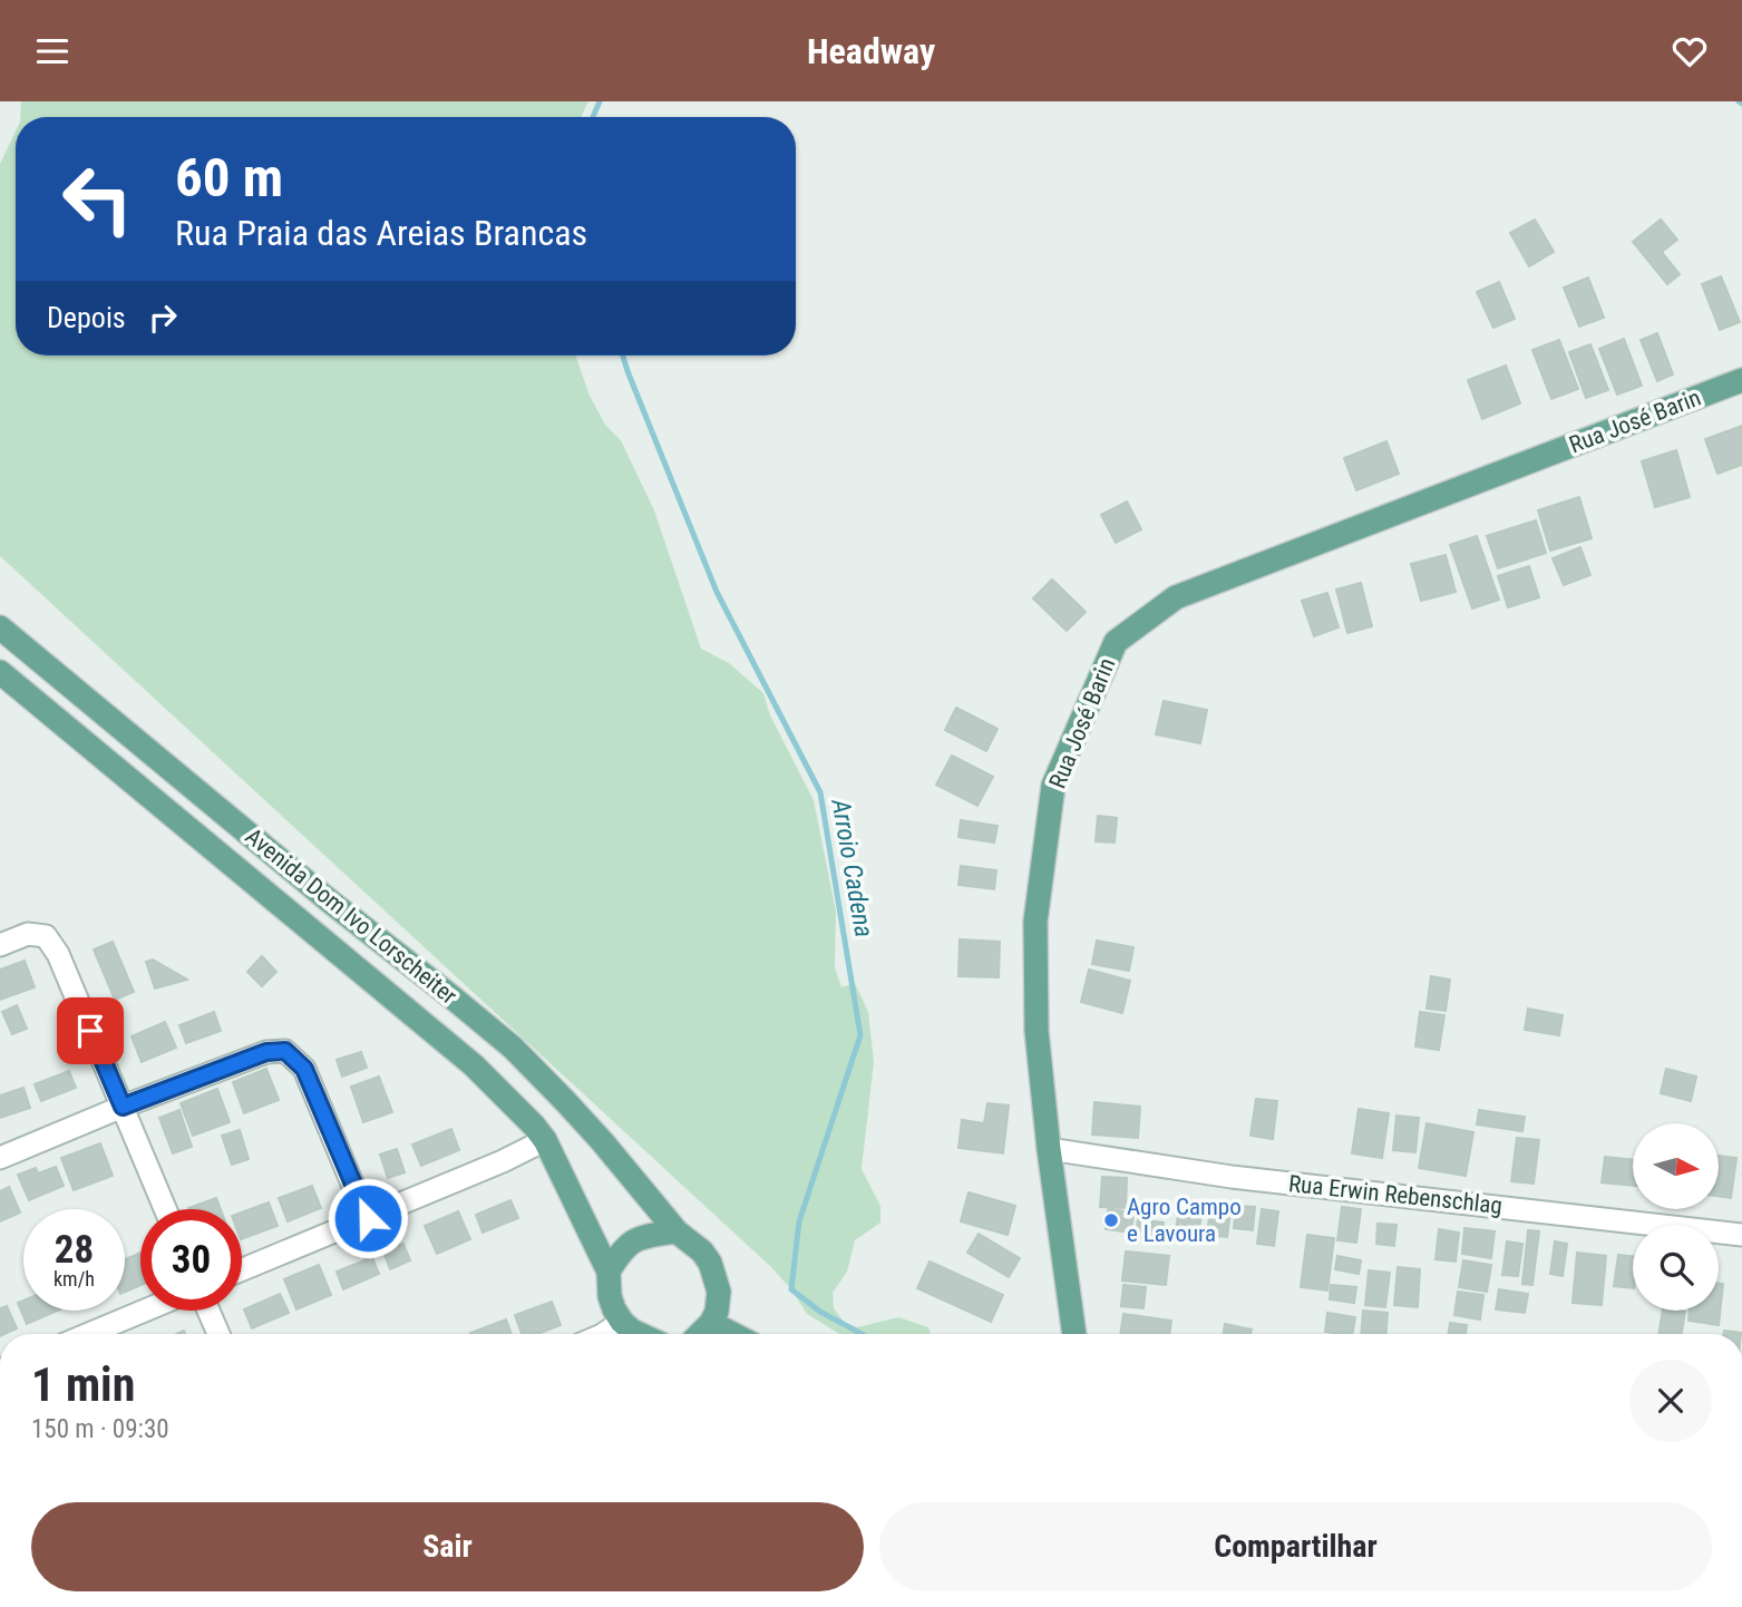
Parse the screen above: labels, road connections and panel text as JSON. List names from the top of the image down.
{
  "streets": {
    "main road": ["Rua José Barin", "Avenida Dom Ivo Lorscheiter"],
    "street": ["Rua Erwin Rebenschlag"]
  },
  "crossings": [
    ["Rua José Barin", "Rua Erwin Rebenschlag"]
  ],
  "water": ["Arroio Cadena"],
  "places": ["Agro Campo e Lavoura"],
  "north": "right",
  "page": {
    "header": "Headway",
    "turn": ["60 m", "Rua Praia das Areias Brancas"],
    "then": "Depois",
    "speed": "28 km/h",
    "limit": "30",
    "heading": ["1 min", "150 m · 09:30"],
    "buttons": ["Sair", "Compartilhar"]
  }
}
